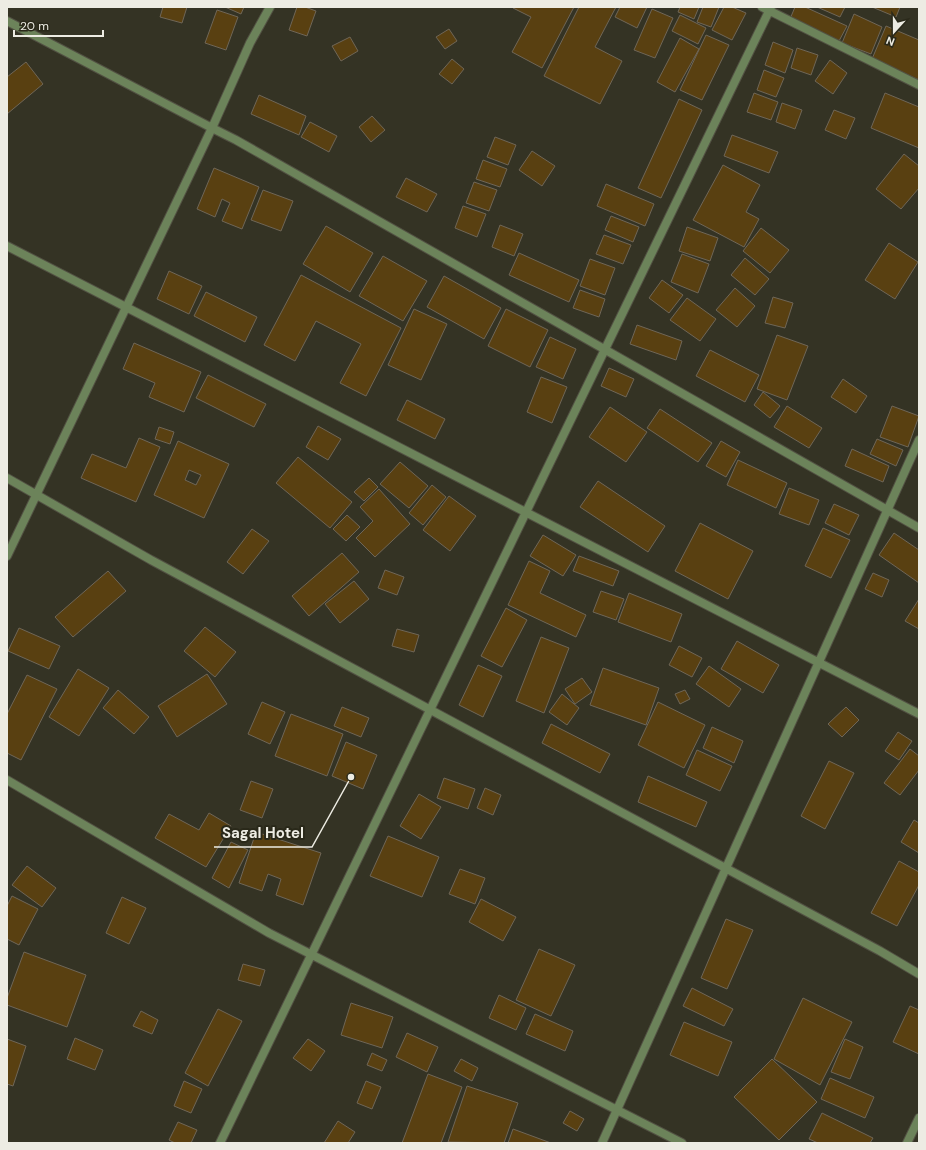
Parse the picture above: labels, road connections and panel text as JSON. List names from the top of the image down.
{
  "places": ["Sagal Hotel"],
  "scale_bar": "20 m",
  "north": "bottom"
}
